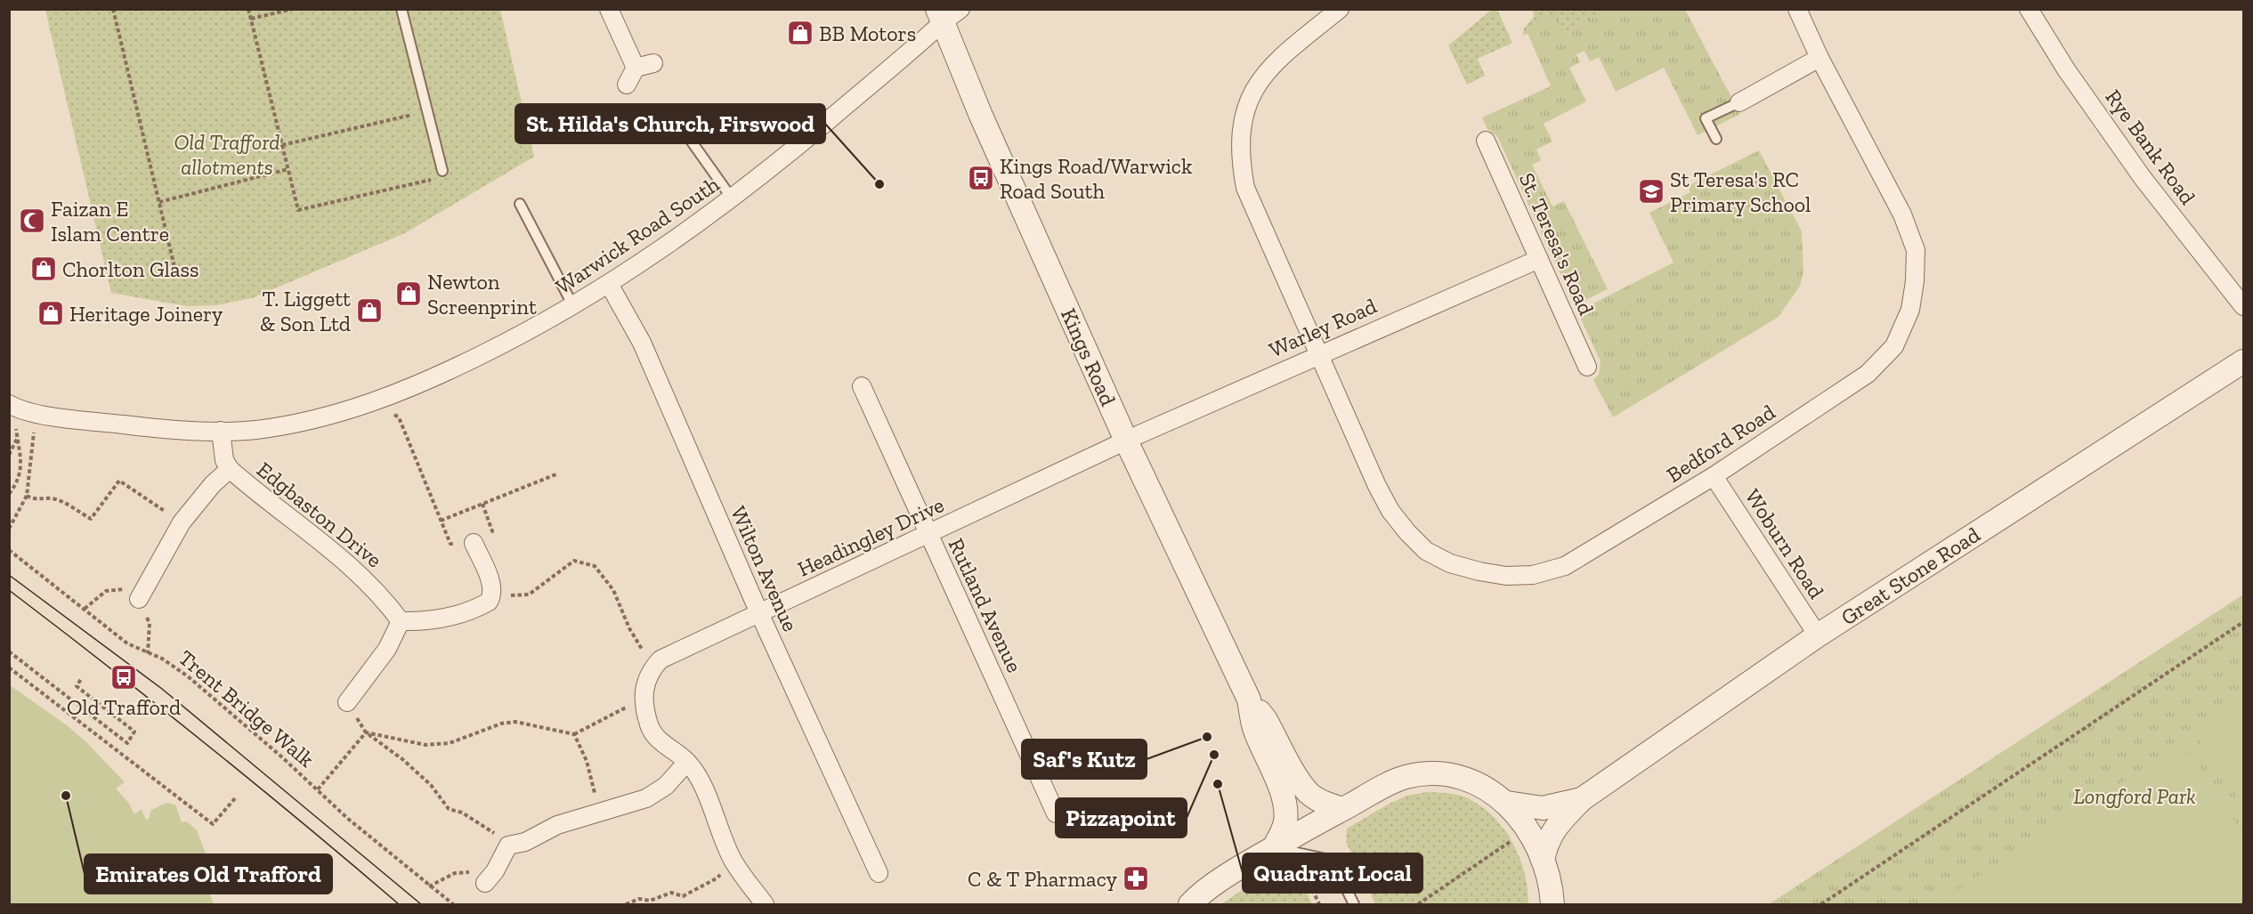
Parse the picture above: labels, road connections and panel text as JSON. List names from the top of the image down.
{
  "streets": {
    "street": [
      "Rye Bank Road",
      "Warwick Road South",
      "St. Teresa's Road",
      "Warley Road",
      "Kings Road",
      "Bedford Road",
      "Edgbaston Drive",
      "Headingley Drive",
      "Woburn Road",
      "Wilton Avenue",
      "Great Stone Road",
      "Rutland Avenue"
    ],
    "path": ["Trent Bridge Walk"]
  },
  "crossings": [
    ["Warwick Road South", "Kings Road"],
    ["Warwick Road South", "Edgbaston Drive"],
    ["Warwick Road South", "Wilton Avenue"],
    ["St. Teresa's Road", "Warley Road"],
    ["Warley Road", "Kings Road"],
    ["Warley Road", "Bedford Road"],
    ["Warley Road", "Headingley Drive"],
    ["Kings Road", "Headingley Drive"],
    ["Bedford Road", "Woburn Road"],
    ["Headingley Drive", "Wilton Avenue"],
    ["Headingley Drive", "Rutland Avenue"],
    ["Woburn Road", "Great Stone Road"]
  ],
  "parks": ["Old Trafford allotments", "Longford Park"],
  "places": {
    "shop": [
      "BB Motors",
      "Chorlton Glass",
      "Newton Screenprint",
      "T. Liggett & Son Ltd",
      "Heritage Joinery"
    ],
    "bus stop": ["Kings Road/Warwick Road South", "Old Trafford"],
    "other": [
      "St. Hilda's Church, Firswood",
      "Saf's Kutz",
      "Pizzapoint",
      "Quadrant Local",
      "Emirates Old Trafford"
    ],
    "school or university": ["St Teresa's RC Primary School"],
    "mosque": ["Faizan E Islam Centre"],
    "pharmacy": ["C & T Pharmacy"]
  }
}
